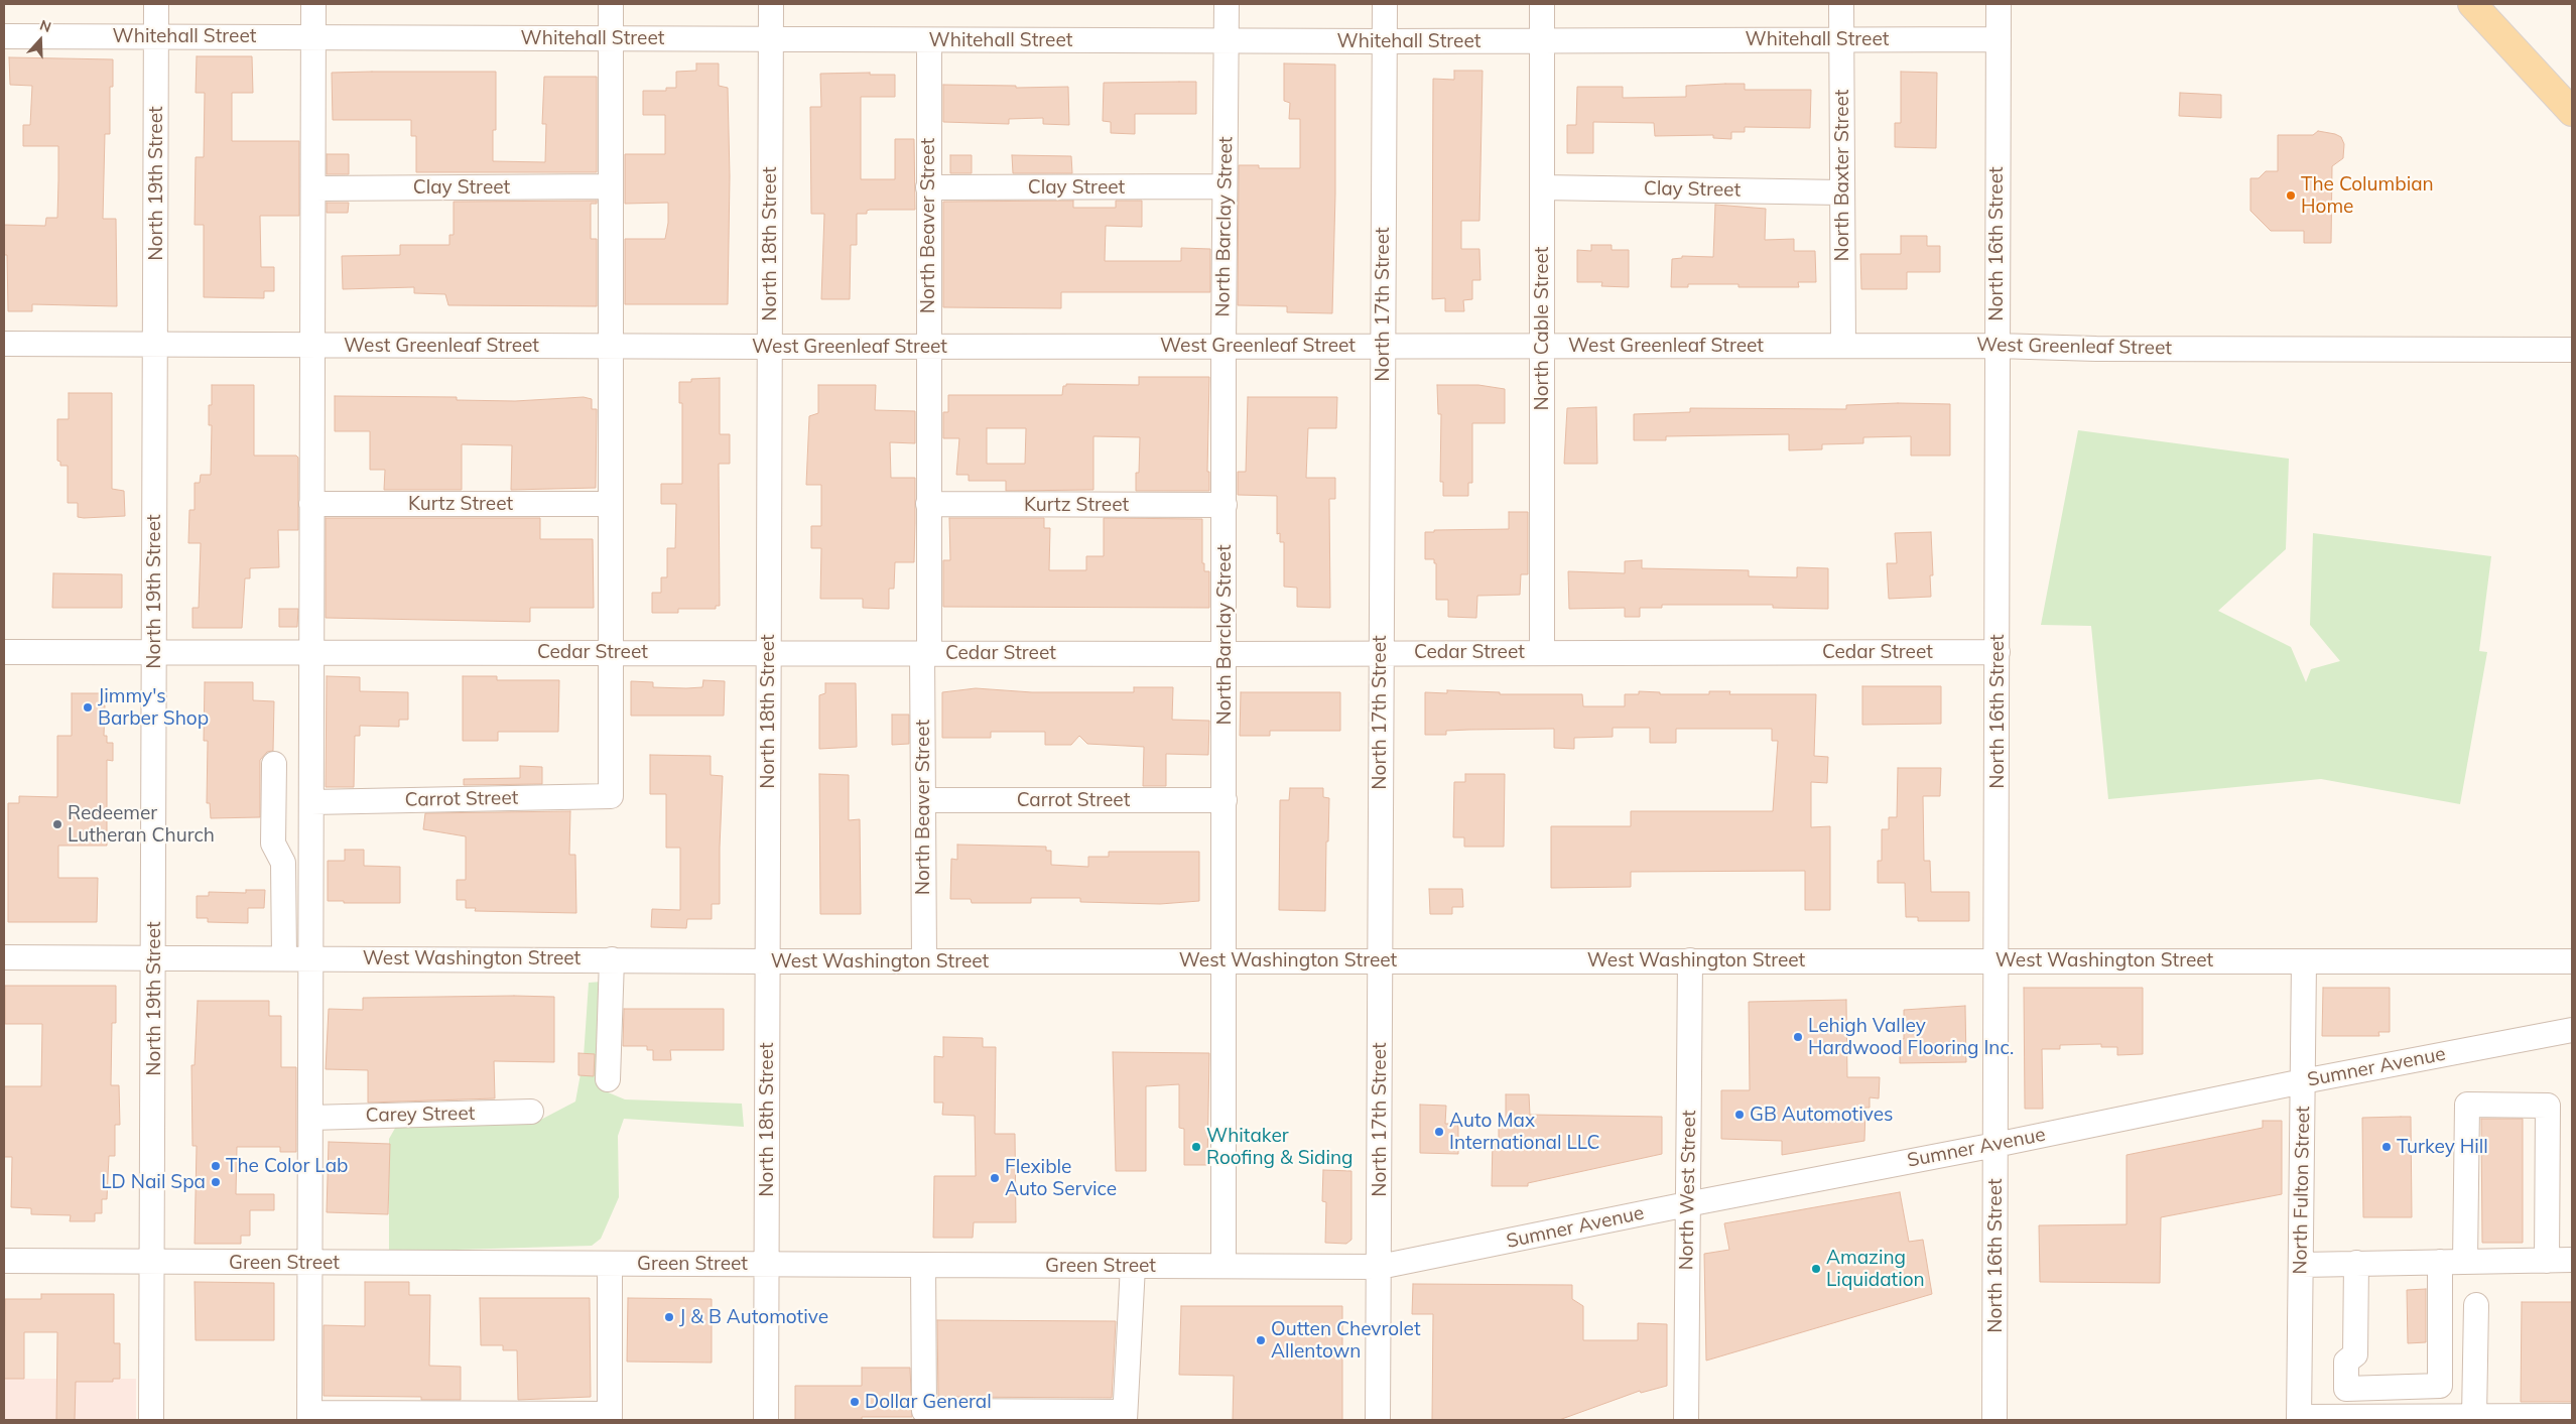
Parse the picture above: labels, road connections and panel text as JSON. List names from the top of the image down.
{
  "streets": {
    "street": [
      "Whitehall Street",
      "North Baxter Street",
      "North 19th Street",
      "Clay Street",
      "North Beaver Street",
      "North Barclay Street",
      "North 18th Street",
      "North 16th Street",
      "North 17th Street",
      "North Cable Street",
      "West Greenleaf Street",
      "Kurtz Street",
      "Cedar Street",
      "Carrot Street",
      "West Washington Street",
      "Sumner Avenue",
      "Carey Street",
      "North West Street",
      "North Fulton Street",
      "Green Street"
    ]
  },
  "crossings": [
    ["Whitehall Street", "North Baxter Street"],
    ["Whitehall Street", "North 19th Street"],
    ["Whitehall Street", "North Beaver Street"],
    ["Whitehall Street", "North Barclay Street"],
    ["Whitehall Street", "North 18th Street"],
    ["Whitehall Street", "North 16th Street"],
    ["Whitehall Street", "North 17th Street"],
    ["Whitehall Street", "North Cable Street"],
    ["North Baxter Street", "Clay Street"],
    ["North Baxter Street", "West Greenleaf Street"],
    ["North 19th Street", "West Greenleaf Street"],
    ["North 19th Street", "Cedar Street"],
    ["North 19th Street", "West Washington Street"],
    ["North 19th Street", "Green Street"],
    ["Clay Street", "North Beaver Street"],
    ["Clay Street", "North Barclay Street"],
    ["Clay Street", "North Cable Street"],
    ["North Beaver Street", "West Greenleaf Street"],
    ["North Beaver Street", "Kurtz Street"],
    ["North Beaver Street", "Cedar Street"],
    ["North Beaver Street", "Carrot Street"],
    ["North Beaver Street", "West Washington Street"],
    ["North Barclay Street", "West Greenleaf Street"],
    ["North Barclay Street", "Kurtz Street"],
    ["North Barclay Street", "Cedar Street"],
    ["North Barclay Street", "Carrot Street"],
    ["North Barclay Street", "West Washington Street"],
    ["North Barclay Street", "Green Street"],
    ["North 18th Street", "West Greenleaf Street"],
    ["North 18th Street", "Cedar Street"],
    ["North 18th Street", "West Washington Street"],
    ["North 18th Street", "Green Street"],
    ["North 16th Street", "West Greenleaf Street"],
    ["North 16th Street", "Cedar Street"],
    ["North 16th Street", "West Washington Street"],
    ["North 16th Street", "Sumner Avenue"],
    ["North 17th Street", "West Greenleaf Street"],
    ["North 17th Street", "Cedar Street"],
    ["North 17th Street", "West Washington Street"],
    ["North 17th Street", "Sumner Avenue"],
    ["North 17th Street", "Green Street"],
    ["North Cable Street", "West Greenleaf Street"],
    ["North Cable Street", "Cedar Street"],
    ["Cedar Street", "Carrot Street"],
    ["West Washington Street", "North West Street"],
    ["West Washington Street", "North Fulton Street"],
    ["Sumner Avenue", "North West Street"],
    ["Sumner Avenue", "North Fulton Street"],
    ["Sumner Avenue", "Green Street"]
  ],
  "places": [
    "The Columbian Home",
    "Jimmy's Barber Shop",
    "Redeemer Lutheran Church",
    "Lehigh Valley Hardwood Flooring Inc.",
    "GB Automotives",
    "Auto Max International LLC",
    "Whitaker Roofing & Siding",
    "Turkey Hill",
    "The Color Lab",
    "Flexible Auto Service",
    "LD Nail Spa",
    "Amazing Liquidation",
    "J & B Automotive",
    "Outten Chevrolet Allentown",
    "Dollar General"
  ],
  "north": "top"
}
